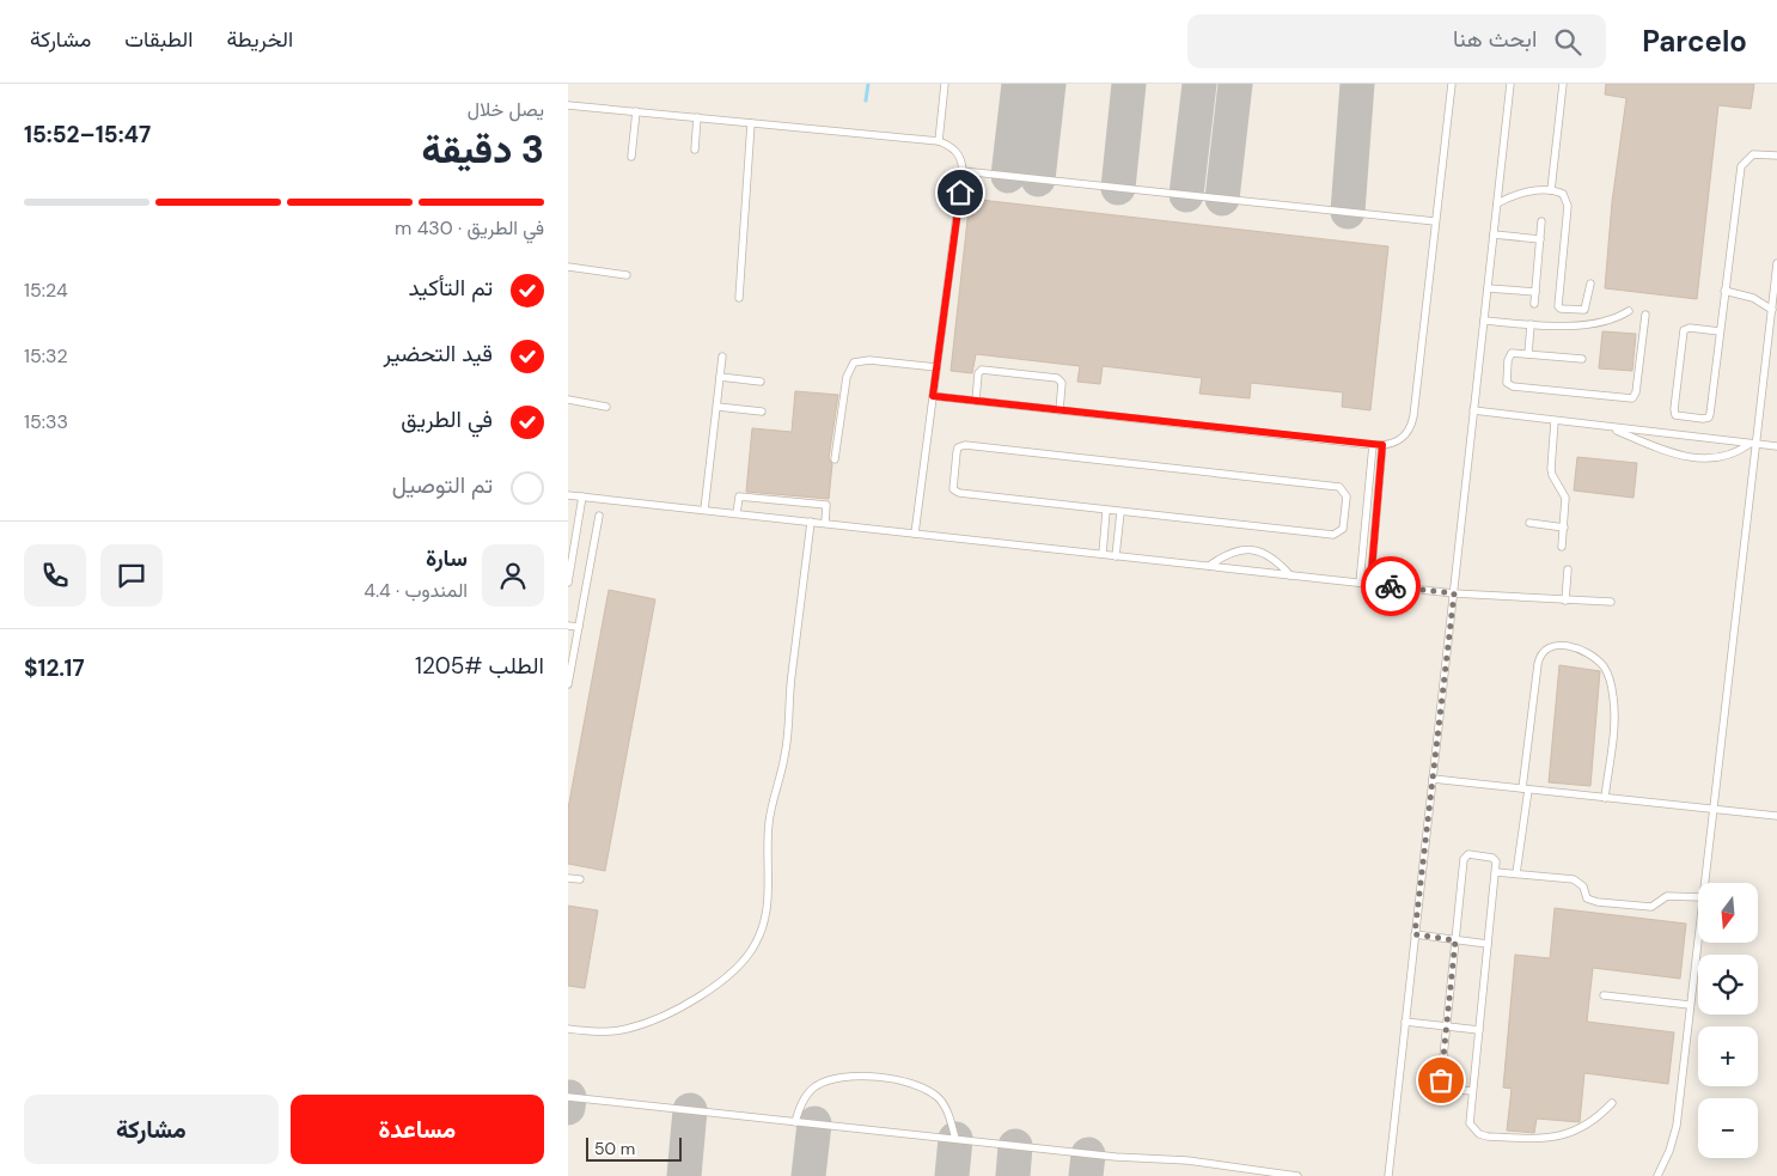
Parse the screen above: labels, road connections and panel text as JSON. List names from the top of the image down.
{
  "scale_bar": "50 m",
  "north": "bottom",
  "page": {
    "header": "Parcelo",
    "search": "ابحث هنا",
    "nav": ["الخريطة", "الطبقات", "مشاركة"],
    "heading": ["3 دقيقة", "يصل خلال", "15:47–15:52"],
    "panel": [
      "سارة",
      "المندوب · 4.4",
      "الطلب #1205",
      "$12.17"
    ],
    "bar": "في الطريق · 430 m",
    "list": [
      ["تم التأكيد", "15:24"],
      ["قيد التحضير", "15:32"],
      ["في الطريق", "15:33"],
      "تم التوصيل"
    ],
    "map_buttons": ["+", "−"],
    "buttons": ["مساعدة", "مشاركة"],
    "scale": "50 m"
  }
}
